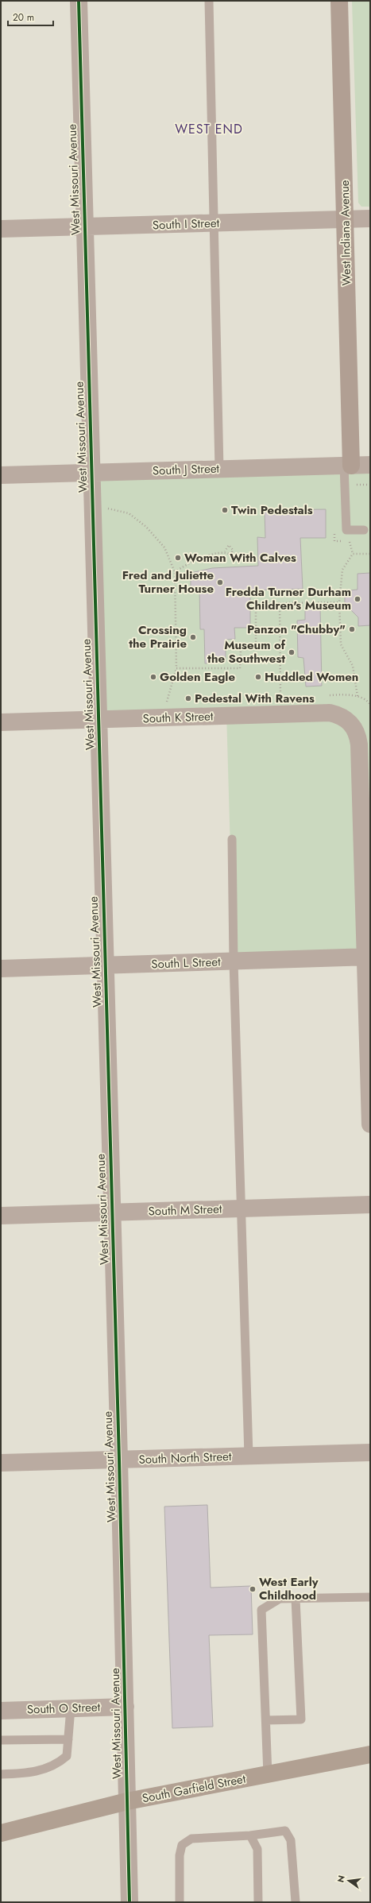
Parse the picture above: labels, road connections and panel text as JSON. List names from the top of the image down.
{
  "streets": {
    "main road": ["South Garfield Street"],
    "street": [
      "West Missouri Avenue",
      "South I Street",
      "West Indiana Avenue",
      "South J Street",
      "South K Street",
      "South L Street",
      "South M Street",
      "South North Street",
      "South O Street"
    ]
  },
  "crossings": [
    ["West Missouri Avenue", "South I Street"],
    ["West Missouri Avenue", "South J Street"],
    ["West Missouri Avenue", "South K Street"],
    ["West Missouri Avenue", "South L Street"],
    ["West Missouri Avenue", "South M Street"],
    ["West Missouri Avenue", "South North Street"],
    ["West Missouri Avenue", "South O Street"],
    ["West Missouri Avenue", "South Garfield Street"],
    ["South I Street", "West Indiana Avenue"],
    ["West Indiana Avenue", "South J Street"],
    ["South K Street", "South L Street"]
  ],
  "districts": ["WEST END"],
  "places": [
    "Twin Pedestals",
    "Woman With Calves",
    "Fred and Juliette Turner House",
    "Fredda Turner Durham Children's Museum",
    "Panzon \"Chubby\"",
    "Crossing the Prairie",
    "Museum of the Southwest",
    "Golden Eagle",
    "Huddled Women",
    "Pedestal With Ravens",
    "West Early Childhood"
  ],
  "scale_bar": "20 m",
  "north": "left"
}
